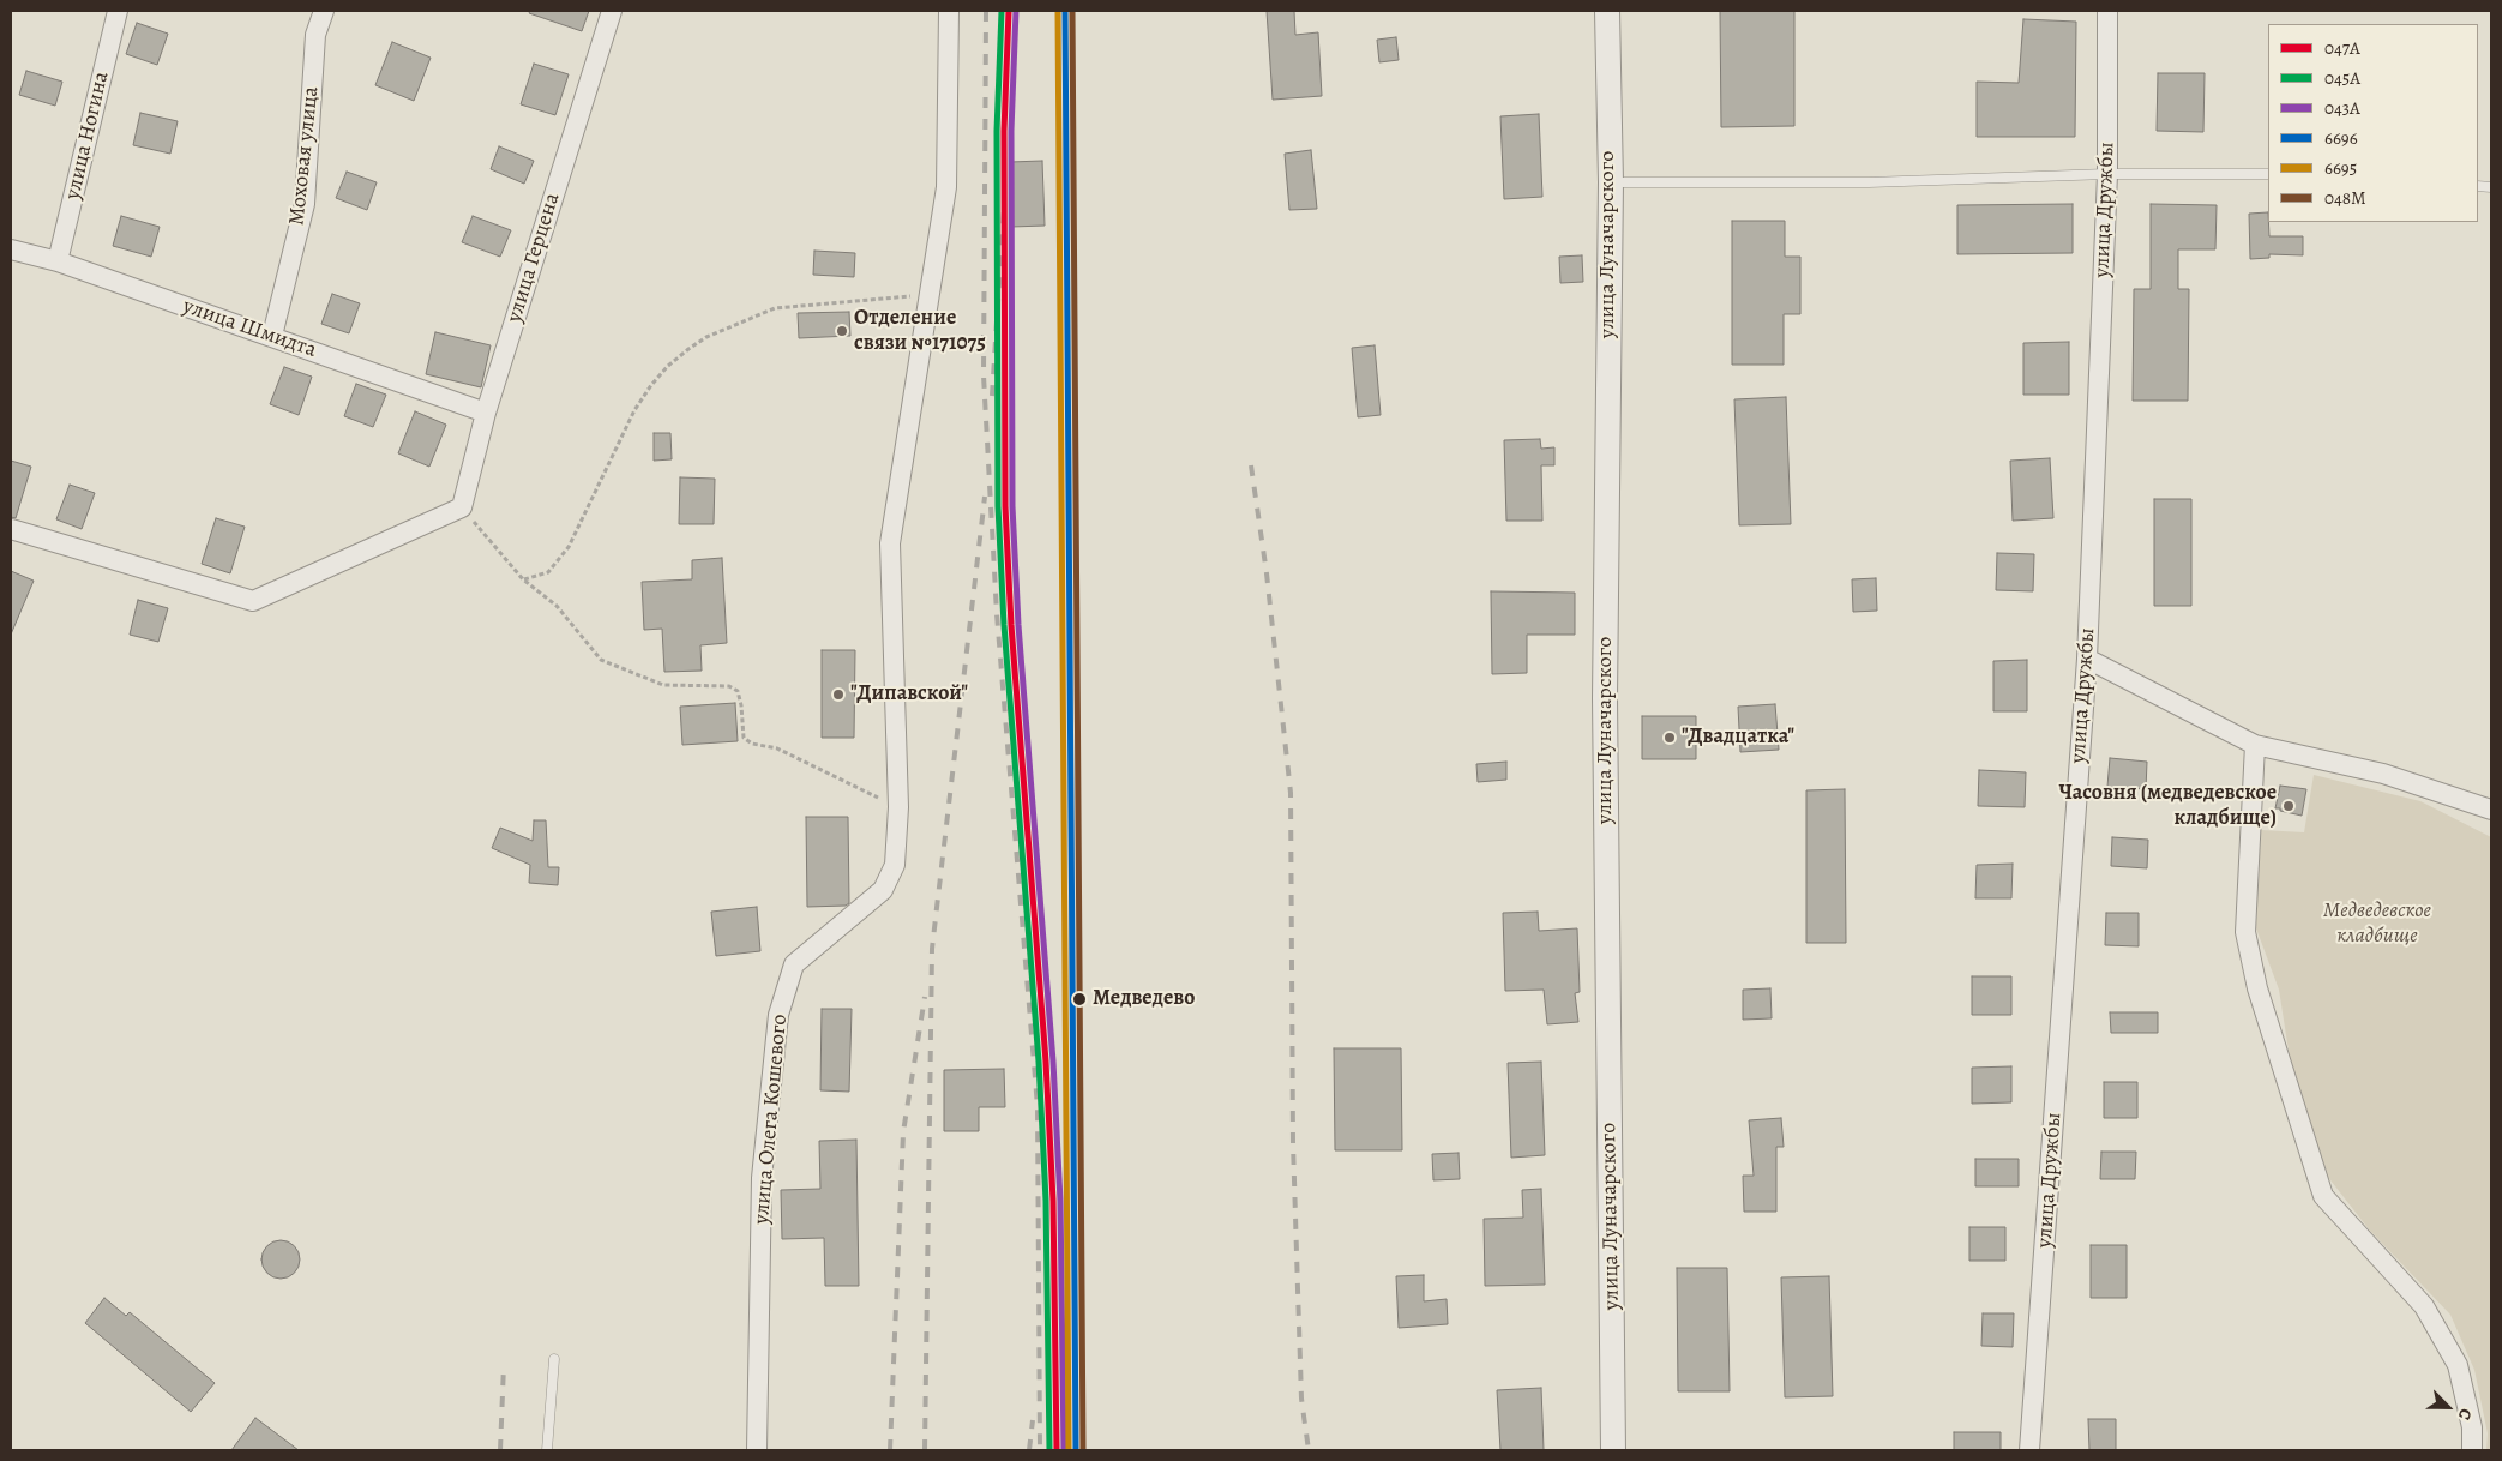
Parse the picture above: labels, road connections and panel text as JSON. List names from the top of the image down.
{
  "streets": {
    "street": [
      "улица Ногина",
      "Моховая улица",
      "улица Дружбы",
      "улица Луначарского",
      "улица Герцена",
      "улица Шмидта",
      "улица Олега Кошевого"
    ]
  },
  "crossings": [
    ["улица Ногина", "улица Шмидта"],
    ["Моховая улица", "улица Шмидта"],
    ["улица Герцена", "улица Шмидта"]
  ],
  "parks": ["Медведевское кладбище"],
  "places": [
    "Отделение связи №171075",
    "\"Дипавской\"",
    "\"Двадцатка\"",
    "Часовня (медведевское кладбище)",
    "Медведево"
  ],
  "lines": [
    "transit line 047А",
    "transit line 045А",
    "transit line 043А",
    "transit line 6696",
    "transit line 6695",
    "transit line 048М"
  ],
  "legend": [
    "047А",
    "045А",
    "043А",
    "6696",
    "6695",
    "048М"
  ],
  "north": "bottom right"
}
